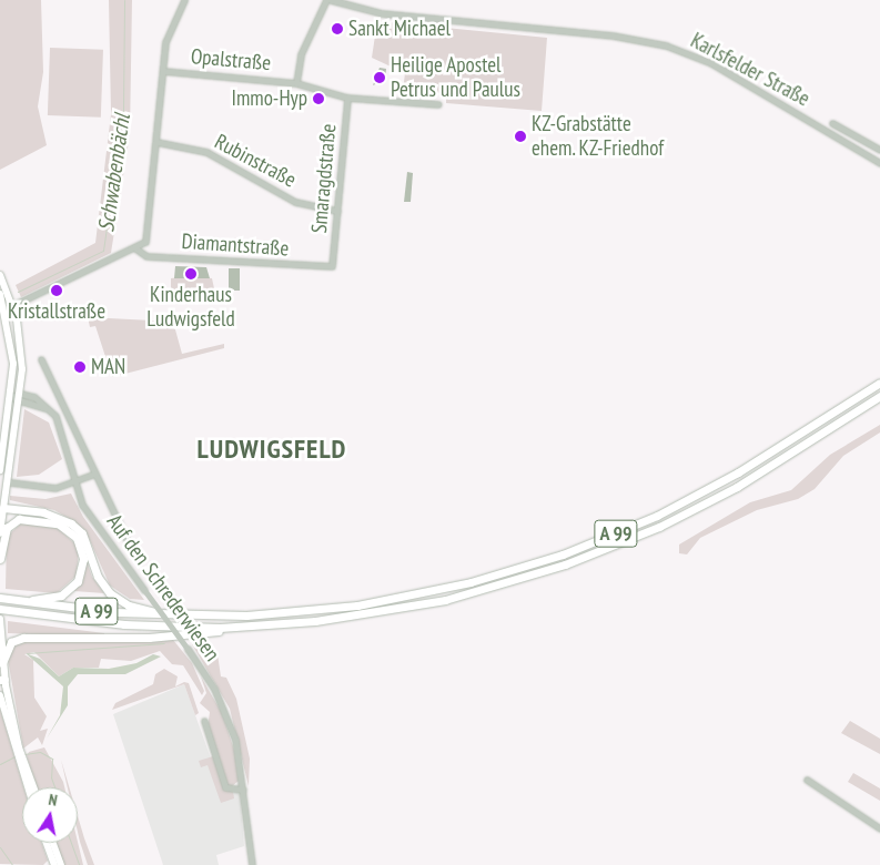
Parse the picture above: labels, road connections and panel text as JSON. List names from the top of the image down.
{
  "streets": {
    "highway": ["A 99"],
    "street": [
      "Opalstraße",
      "Karlsfelder Straße",
      "Rubinstraße",
      "Smaragdstraße",
      "Diamantstraße",
      "Auf den Schrederwiesen"
    ]
  },
  "crossings": [
    ["Opalstraße", "Smaragdstraße"],
    ["Rubinstraße", "Smaragdstraße"],
    ["Smaragdstraße", "Diamantstraße"]
  ],
  "districts": ["LUDWIGSFELD"],
  "water": ["Schwabenbächl"],
  "places": [
    "Sankt Michael",
    "Heilige Apostel Petrus und Paulus",
    "Immo-Hyp",
    "KZ-Grabstätte ehem. KZ-Friedhof",
    "Kinderhaus Ludwigsfeld",
    "Kristallstraße",
    "MAN"
  ],
  "north": "top"
}
